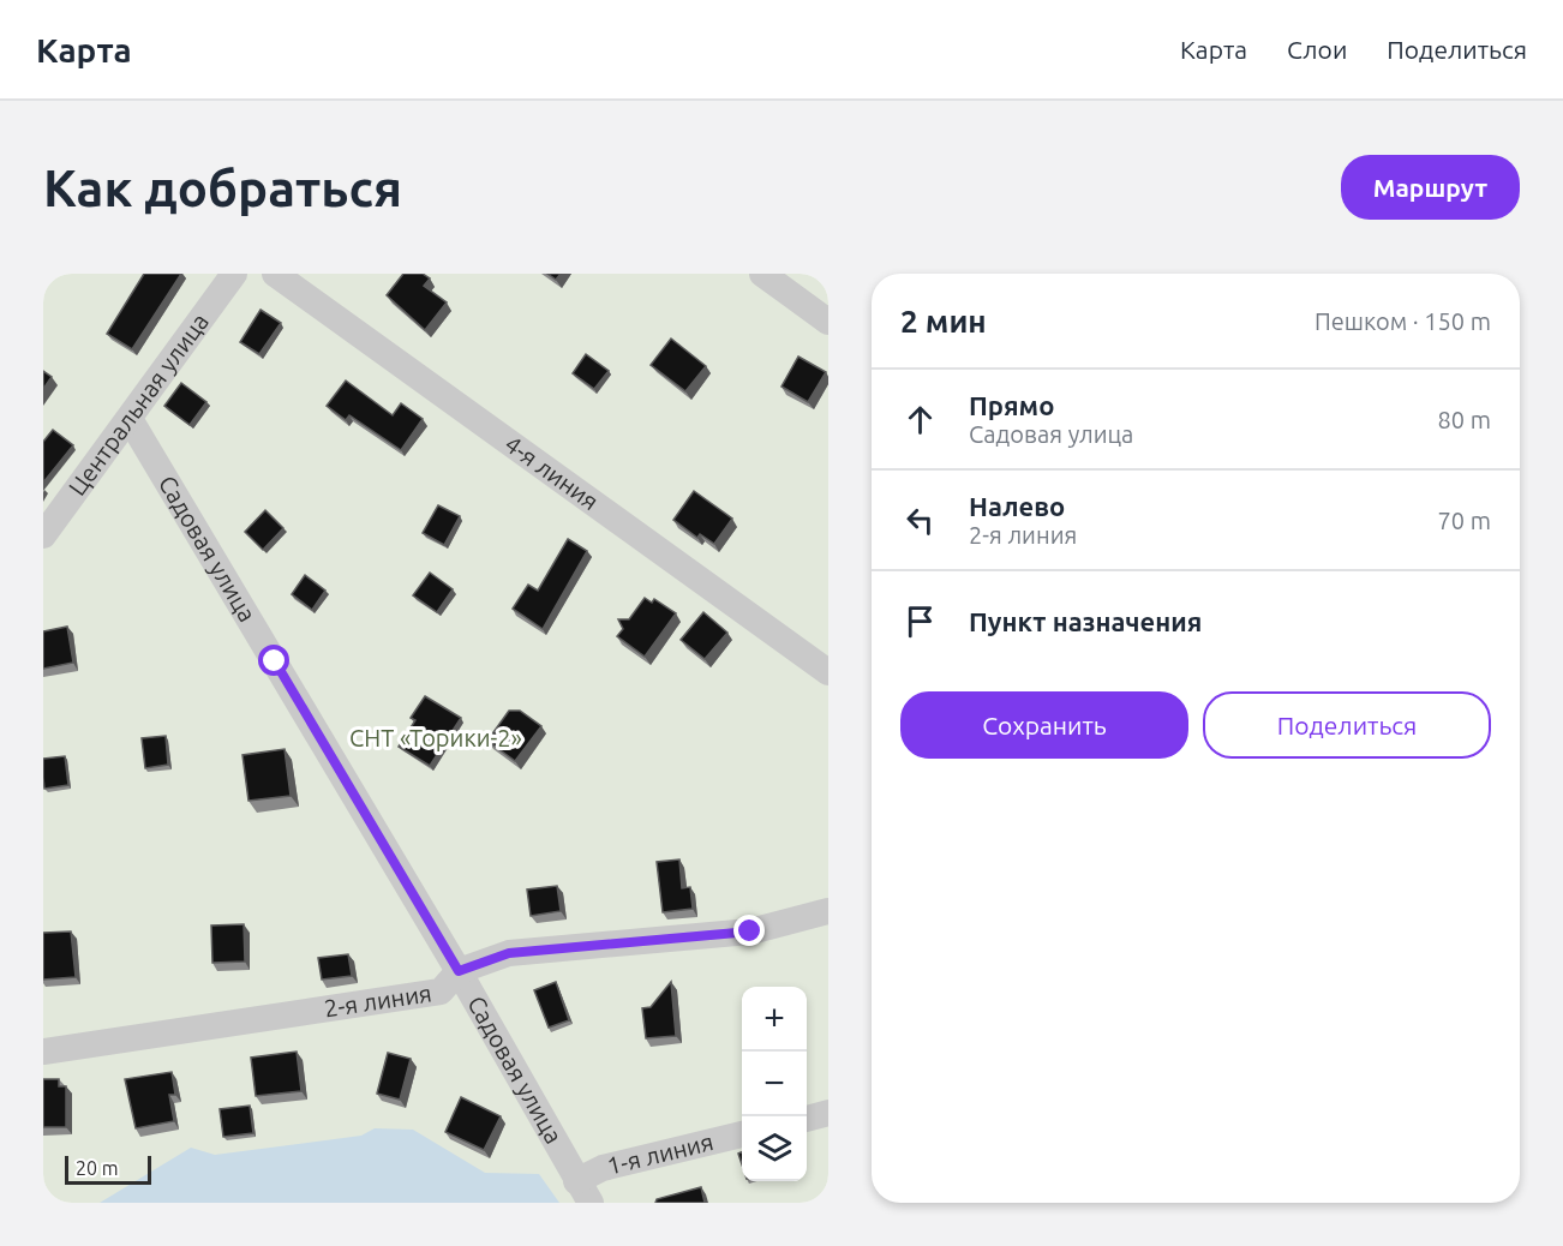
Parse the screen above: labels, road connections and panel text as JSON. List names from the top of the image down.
{
  "streets": {
    "street": [
      "Центральная улица",
      "4-я линия",
      "Садовая улица",
      "2-я линия",
      "1-я линия"
    ]
  },
  "crossings": [
    ["Центральная улица", "Садовая улица"],
    ["Садовая улица", "2-я линия"],
    ["Садовая улица", "1-я линия"]
  ],
  "parks": ["СНТ «Торики-2»"],
  "scale_bar": "20 m",
  "page": {
    "header": "Карта",
    "nav": ["Карта", "Слои", "Поделиться"],
    "buttons": [
      "Маршрут",
      ["Сохранить", "Поделиться"]
    ],
    "title": "Как добраться",
    "heading": ["2 мин", "Пешком · 150 m"],
    "list": [
      ["Прямо", "Садовая улица", "80 m"],
      ["Налево", "2-я линия", "70 m"],
      "Пункт назначения"
    ],
    "map_buttons": ["+", "−"],
    "scale": "20 m"
  }
}
